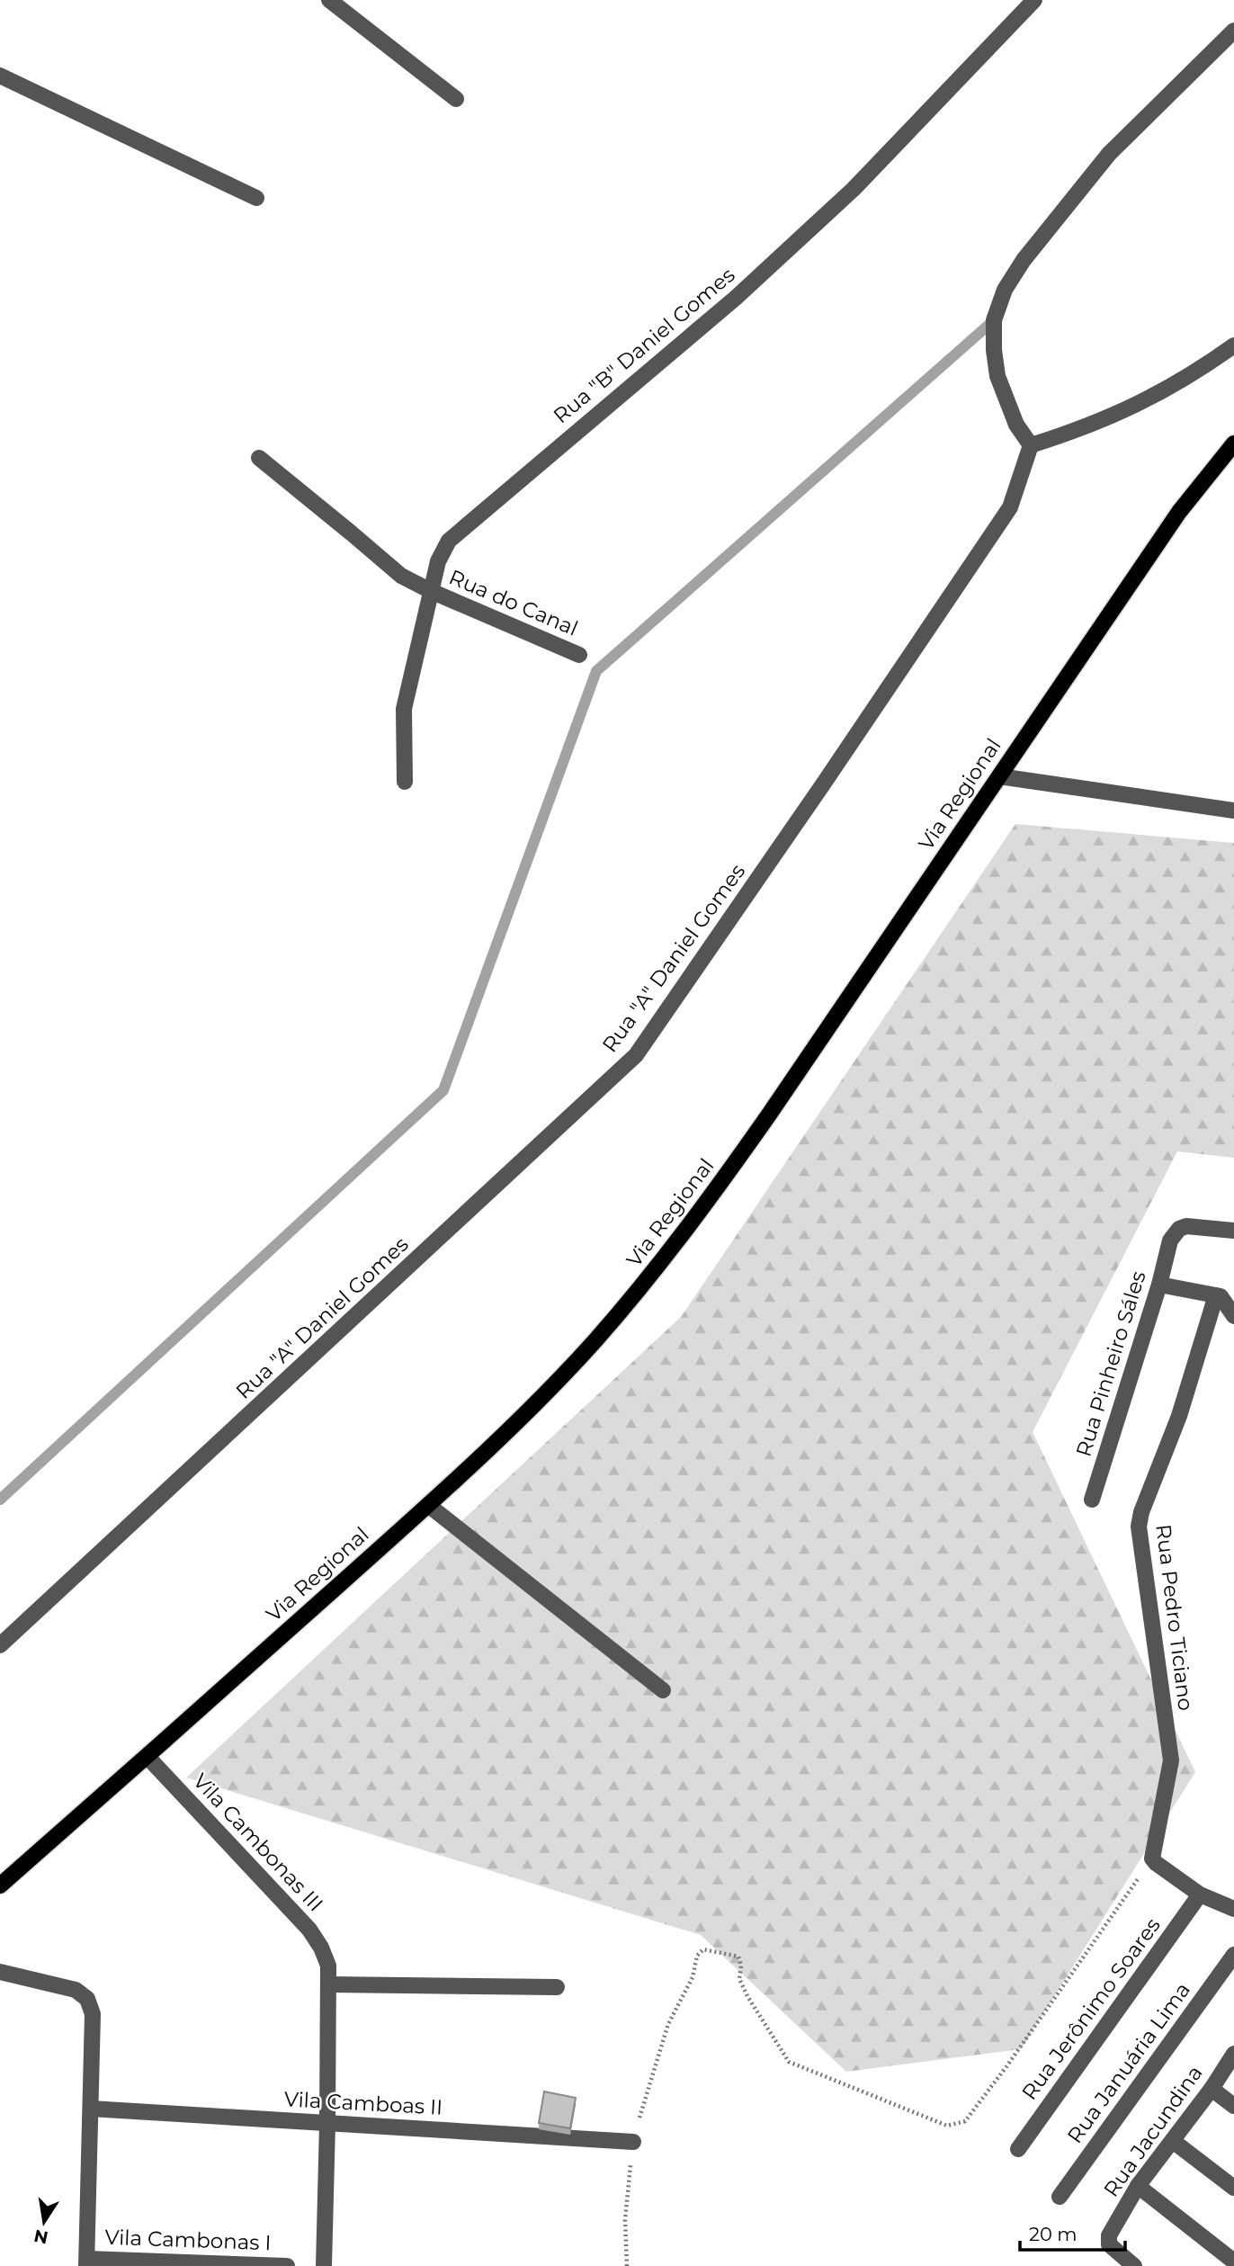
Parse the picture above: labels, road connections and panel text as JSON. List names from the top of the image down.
{
  "streets": {
    "main road": ["Via Regional"],
    "street": [
      "Rua \"B\" Daniel Gomes",
      "Rua do Canal",
      "Rua \"A\" Daniel Gomes",
      "Rua Pinheiro Sáles",
      "Rua Pedro Ticiano",
      "Vila Cambonas III",
      "Rua Jerônimo Soares",
      "Rua Januária Lima",
      "Vila Camboas II",
      "Rua Jacundina",
      "Vila Cambonas I"
    ]
  },
  "crossings": [
    ["Rua \"B\" Daniel Gomes", "Rua do Canal"],
    ["Via Regional", "Vila Cambonas III"]
  ],
  "scale_bar": "20 m",
  "north": "bottom"
}
